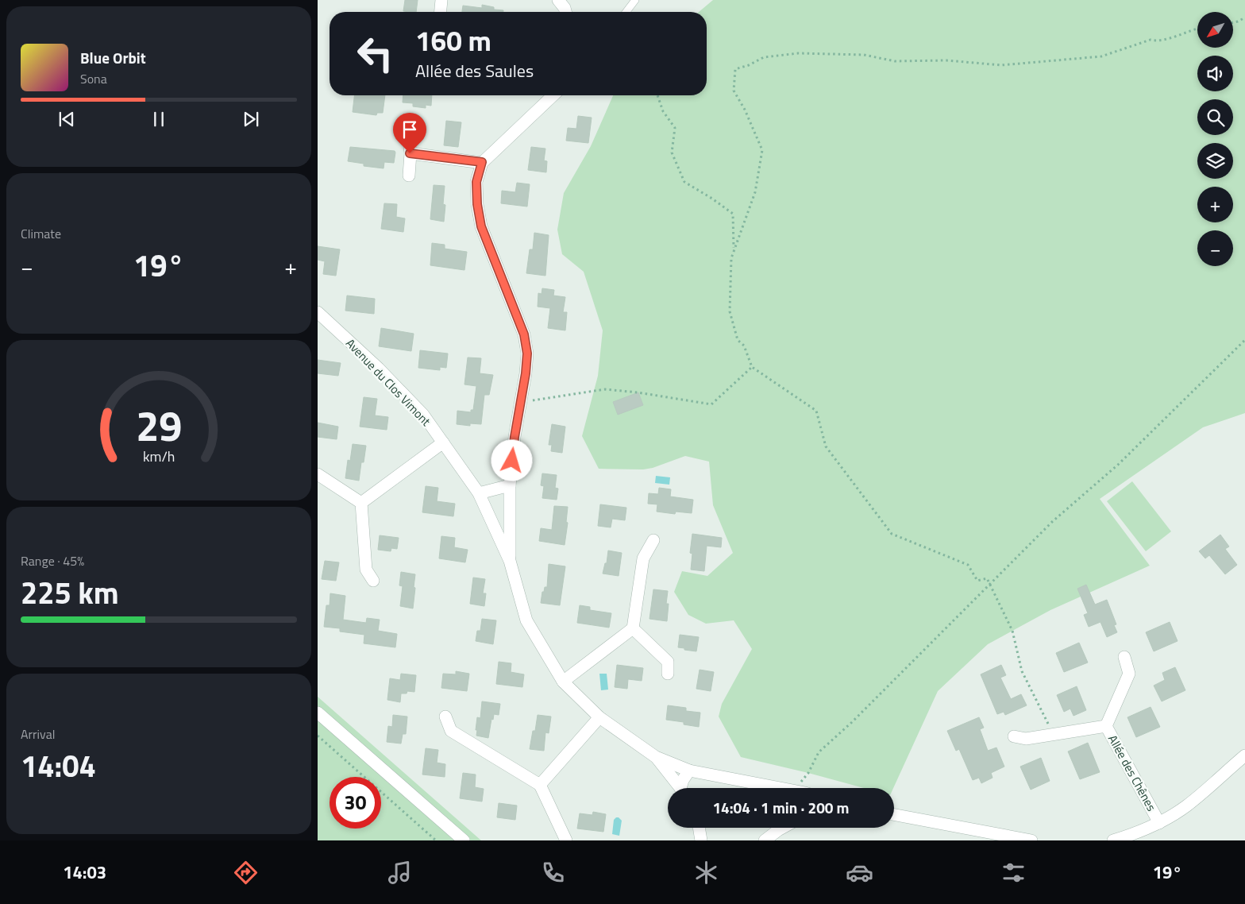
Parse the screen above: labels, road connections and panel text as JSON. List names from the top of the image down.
{
  "streets": {
    "street": ["Avenue du Clos Vimont", "Allée des Chênes"]
  },
  "north": "bottom left",
  "page": {
    "map_buttons": ["+", "−"],
    "turn": ["160 m", "Allée des Saules"],
    "song": ["Blue Orbit", "Sona"],
    "tile": [
      "Climate",
      ["Range · 45%", "225 km"],
      ["Arrival", "14:04"]
    ],
    "heat": ["−", "19°", "+"],
    "limit": "30",
    "trip": "14:04 · 1 min · 200 m",
    "tabs": ["14:03", "19°"],
    "gauge": ["29", "km/h"]
  }
}
